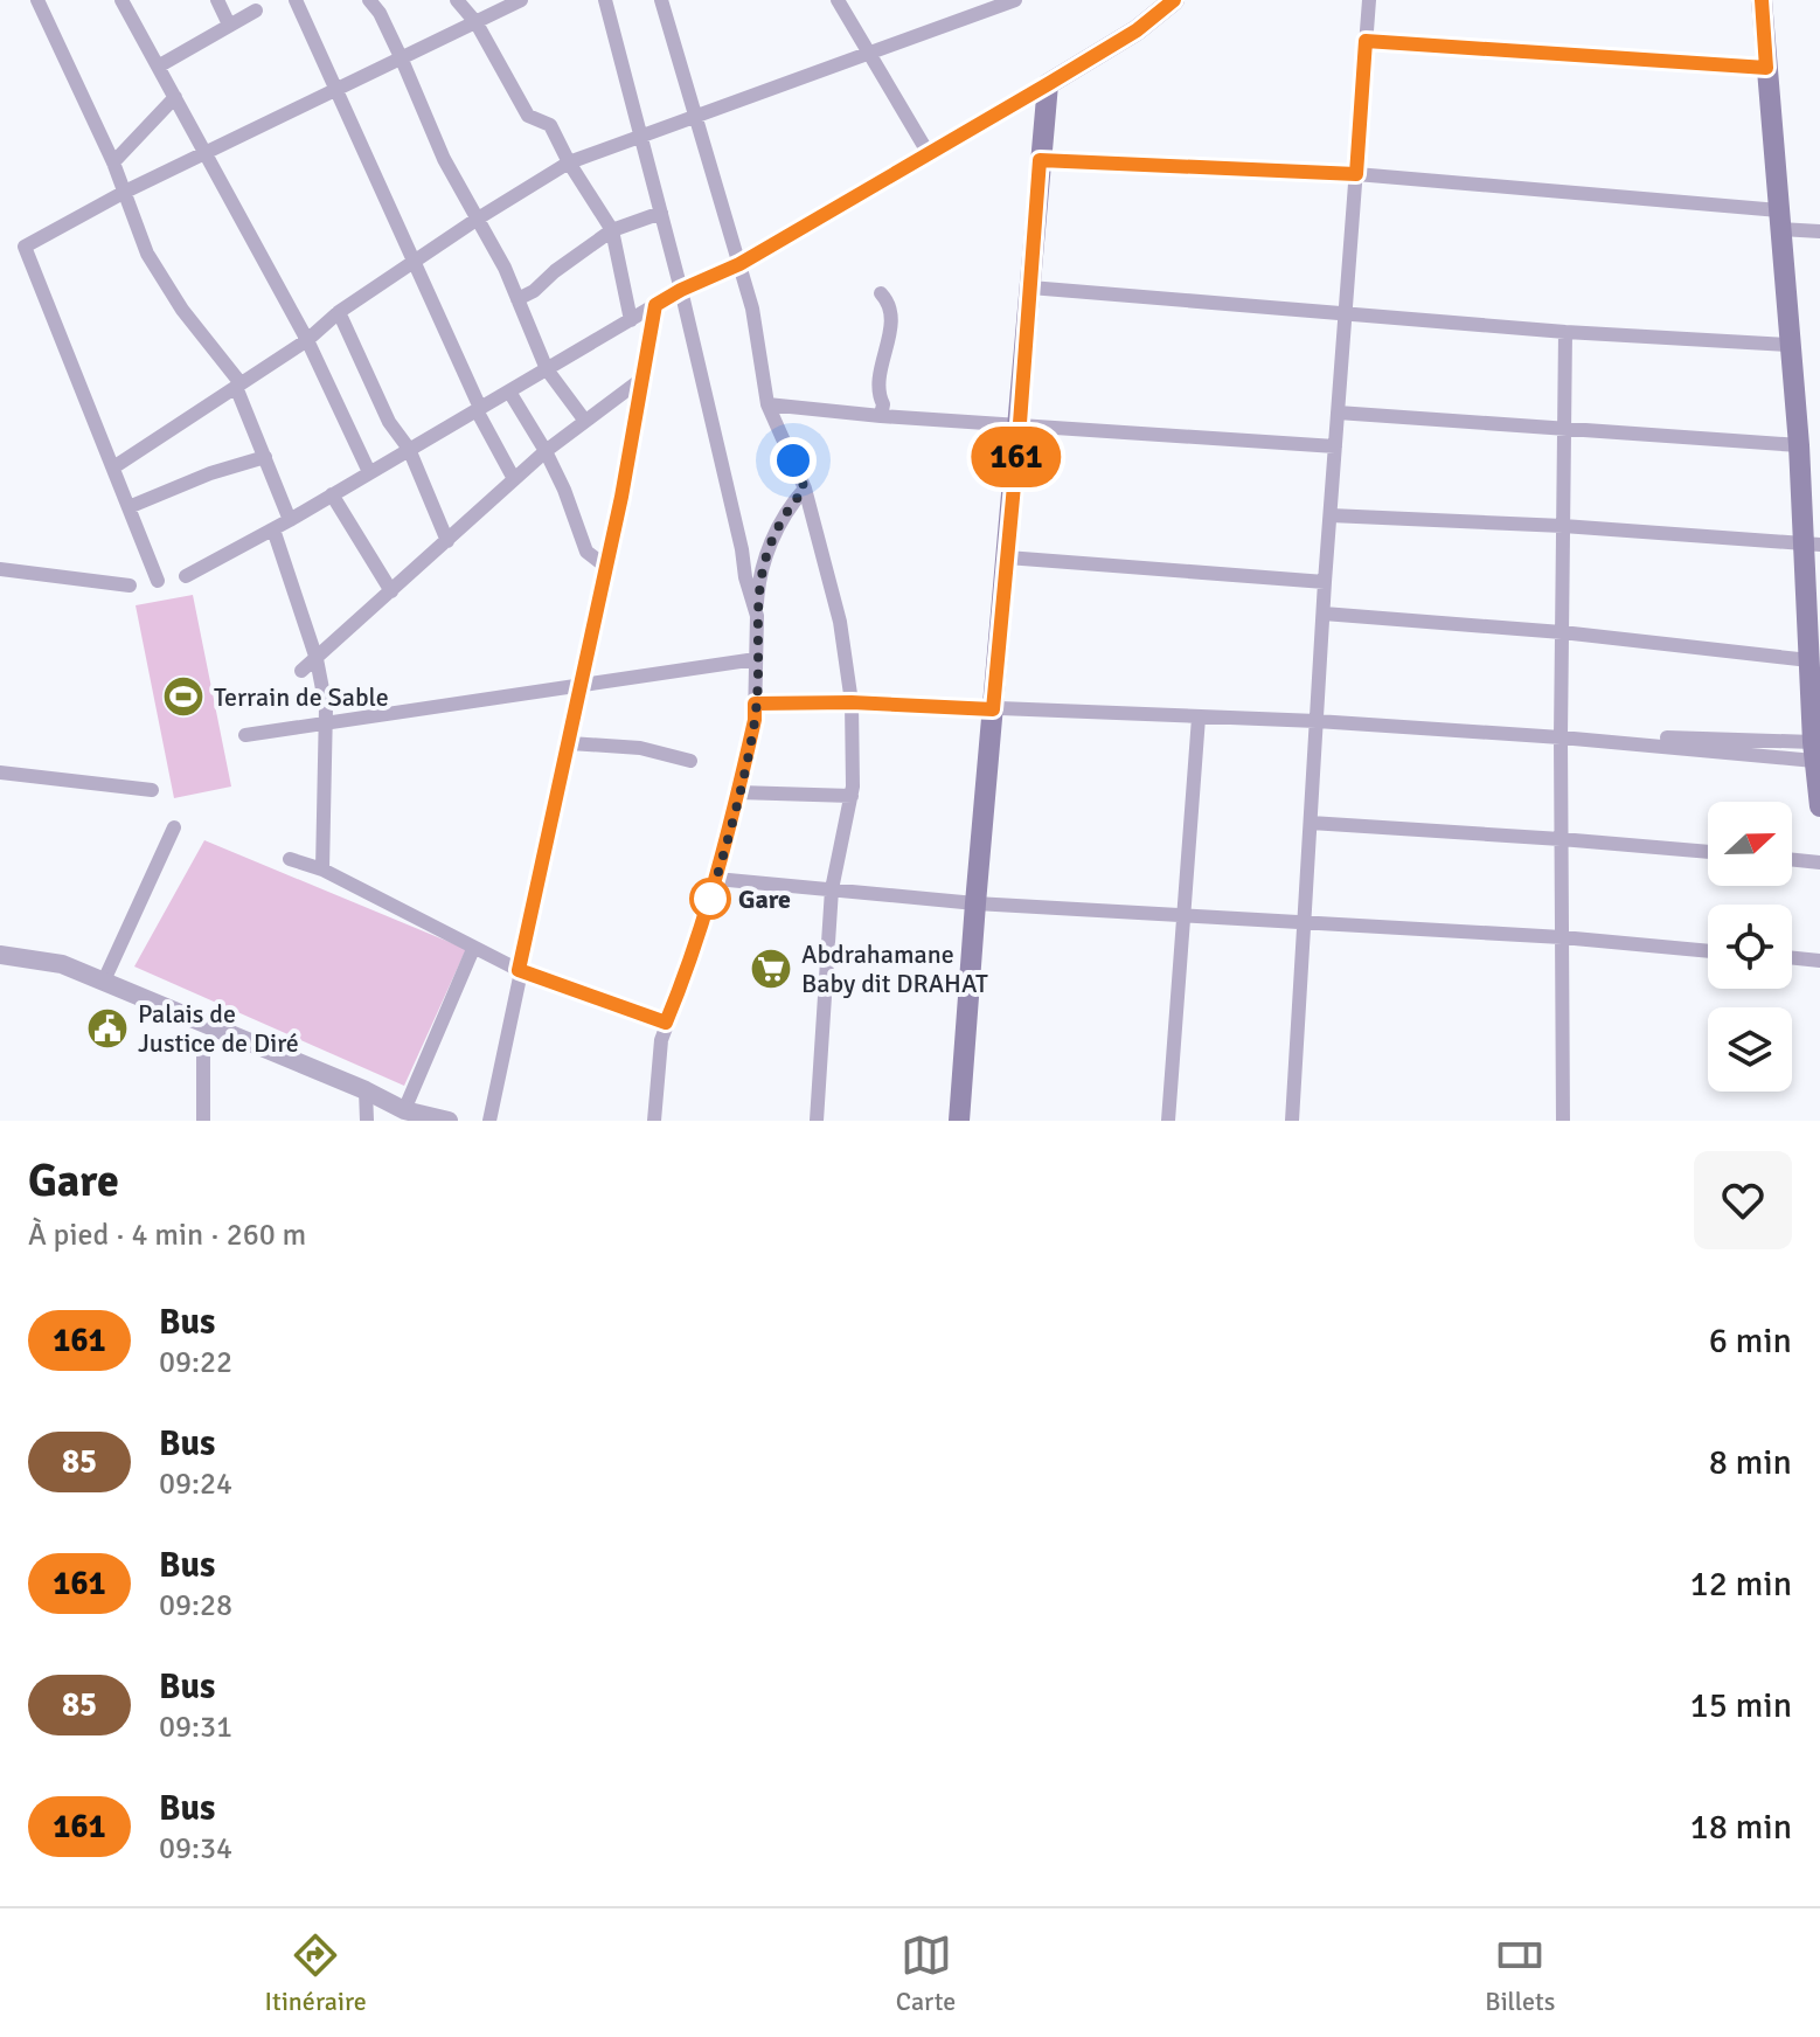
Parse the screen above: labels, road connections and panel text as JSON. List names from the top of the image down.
{
  "places": {
    "sports": ["Terrain de Sable"],
    "other": ["Gare"],
    "supermarket": ["Abdrahamane Baby dit DRAHAT"],
    "public building": ["Palais de Justice de Diré"]
  },
  "lines": ["bus line 161"],
  "north": "right",
  "page": {
    "on_map": "161",
    "heading": ["Gare", "À pied · 4 min · 260 m"],
    "list": [
      {
        "mark": "161",
        "name": "Bus",
        "note": "09:22",
        "value": "6 min"
      },
      {
        "mark": "85",
        "name": "Bus",
        "note": "09:24",
        "value": "8 min"
      },
      {
        "mark": "161",
        "name": "Bus",
        "note": "09:28",
        "value": "12 min"
      },
      {
        "mark": "85",
        "name": "Bus",
        "note": "09:31",
        "value": "15 min"
      },
      {
        "mark": "161",
        "name": "Bus",
        "note": "09:34",
        "value": "18 min"
      }
    ],
    "tabs": ["Itinéraire", "Carte", "Billets"]
  }
}
